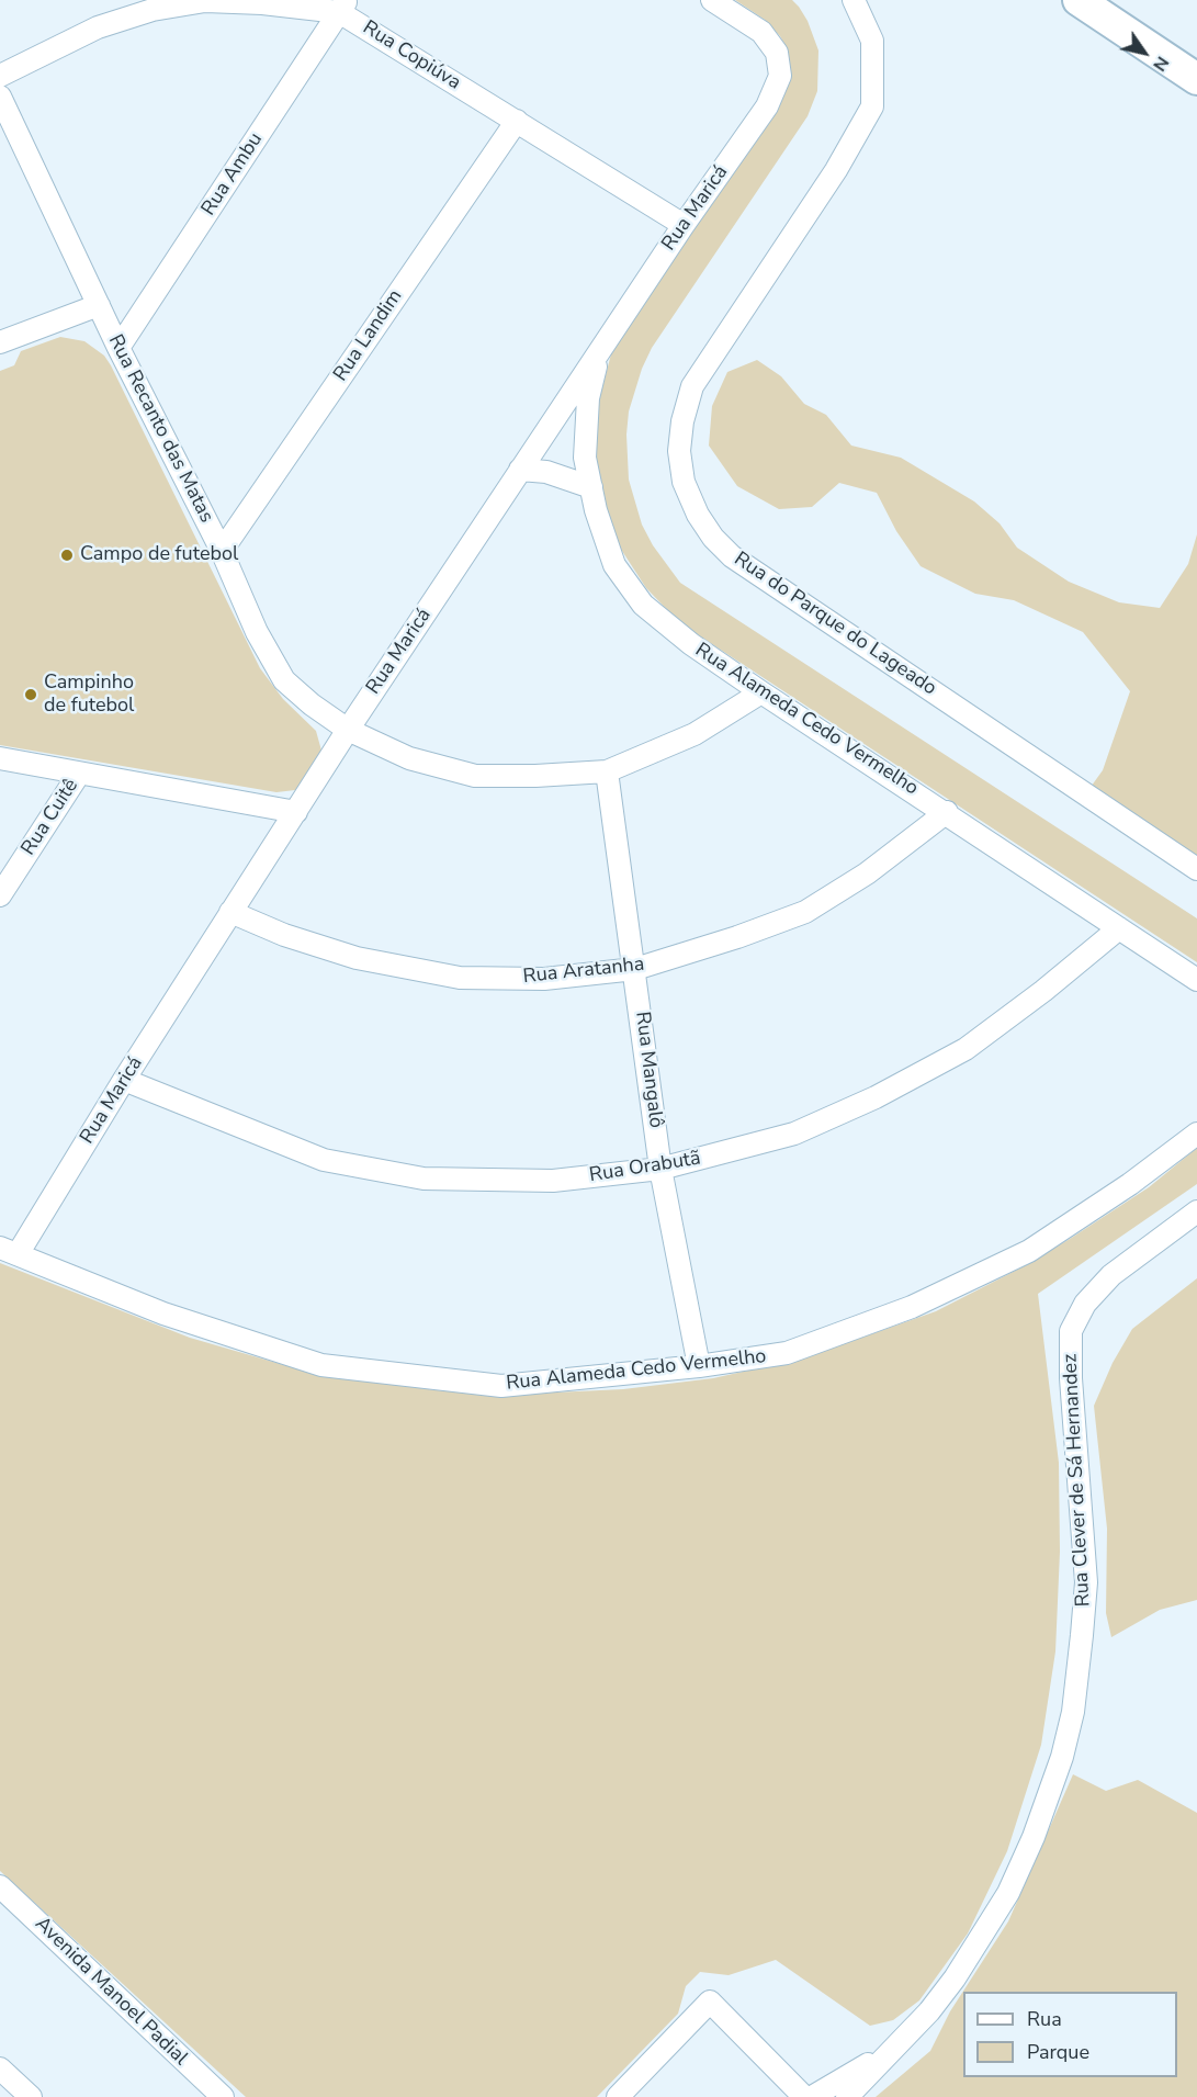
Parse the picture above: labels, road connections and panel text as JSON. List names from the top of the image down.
{
  "streets": {
    "street": [
      "Rua Copiúva",
      "Rua Ambu",
      "Rua Maricá",
      "Rua Landim",
      "Rua Recanto das Matas",
      "Rua do Parque do Lageado",
      "Rua Alameda Cedo Vermelho",
      "Rua Cuitê",
      "Rua Aratanha",
      "Rua Mangalô",
      "Rua Orabutã",
      "Rua Clever de Sá Hernandez",
      "Avenida Manoel Padial"
    ]
  },
  "crossings": [
    ["Rua Copiúva", "Rua Ambu"],
    ["Rua Copiúva", "Rua Maricá"],
    ["Rua Copiúva", "Rua Landim"],
    ["Rua Ambu", "Rua Recanto das Matas"],
    ["Rua Maricá", "Rua Recanto das Matas"],
    ["Rua Maricá", "Rua Alameda Cedo Vermelho"],
    ["Rua Maricá", "Rua Aratanha"],
    ["Rua Maricá", "Rua Orabutã"],
    ["Rua Landim", "Rua Recanto das Matas"],
    ["Rua Recanto das Matas", "Rua Alameda Cedo Vermelho"],
    ["Rua Recanto das Matas", "Rua Mangalô"],
    ["Rua Alameda Cedo Vermelho", "Rua Aratanha"],
    ["Rua Alameda Cedo Vermelho", "Rua Mangalô"],
    ["Rua Alameda Cedo Vermelho", "Rua Orabutã"],
    ["Rua Aratanha", "Rua Mangalô"],
    ["Rua Mangalô", "Rua Orabutã"]
  ],
  "places": ["Campo de futebol", "Campinho de futebol"],
  "legend": ["Rua", "Parque"],
  "north": "bottom right"
}
